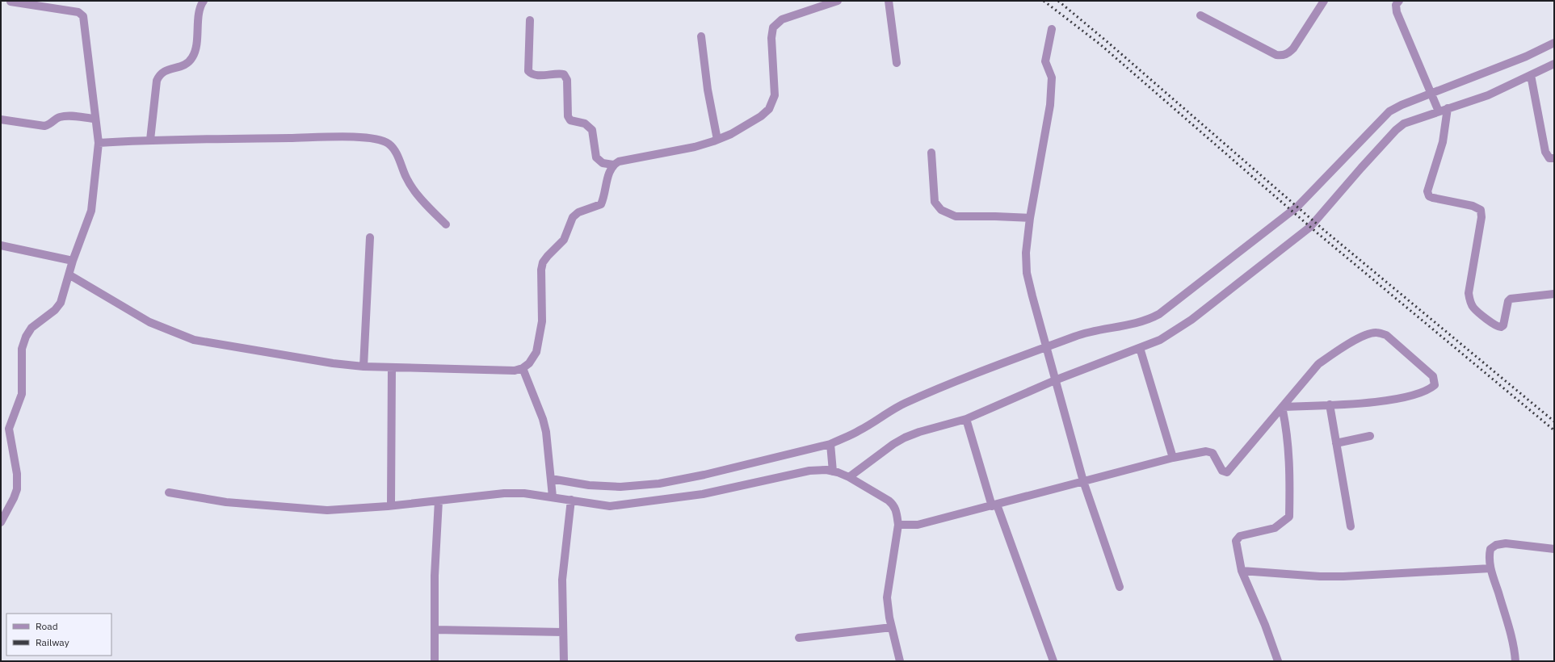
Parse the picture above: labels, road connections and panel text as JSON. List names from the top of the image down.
{
  "legend": ["Road", "Railway"]
}
